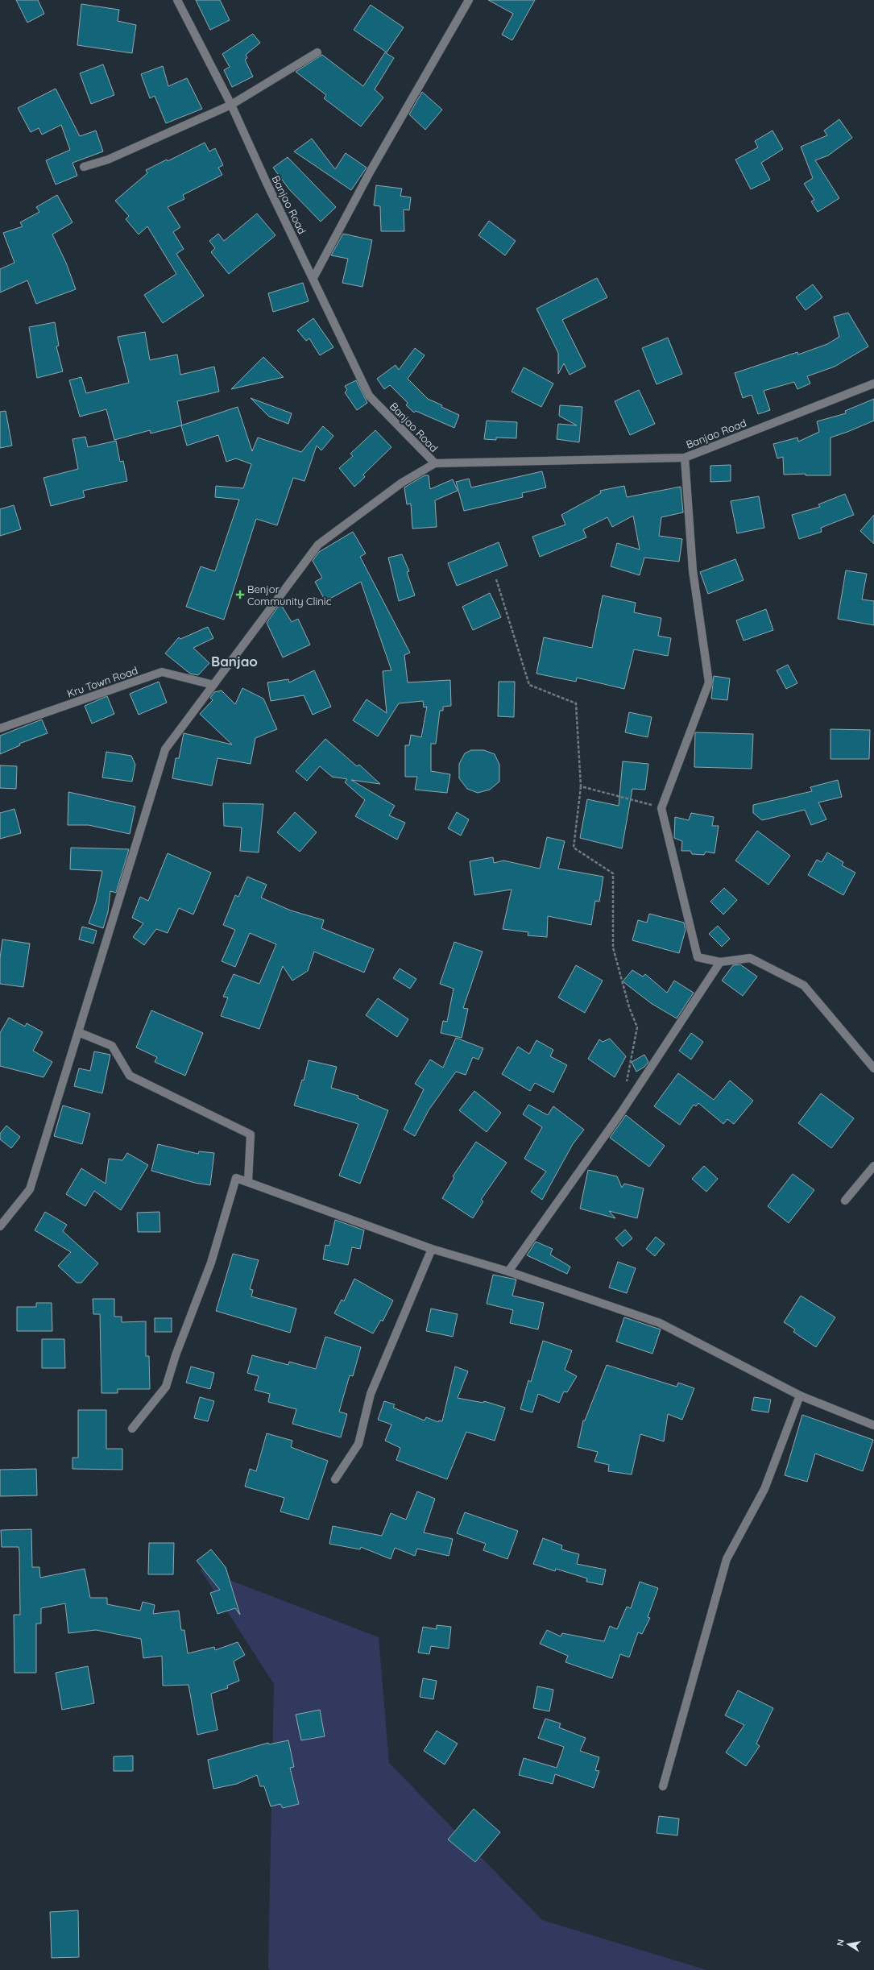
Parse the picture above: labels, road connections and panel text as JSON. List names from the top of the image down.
{
  "streets": {
    "street": ["Banjao Road", "Kru Town Road"]
  },
  "districts": ["Banjao"],
  "places": {
    "health": ["Benjor Community Clinic"]
  },
  "north": "left"
}
